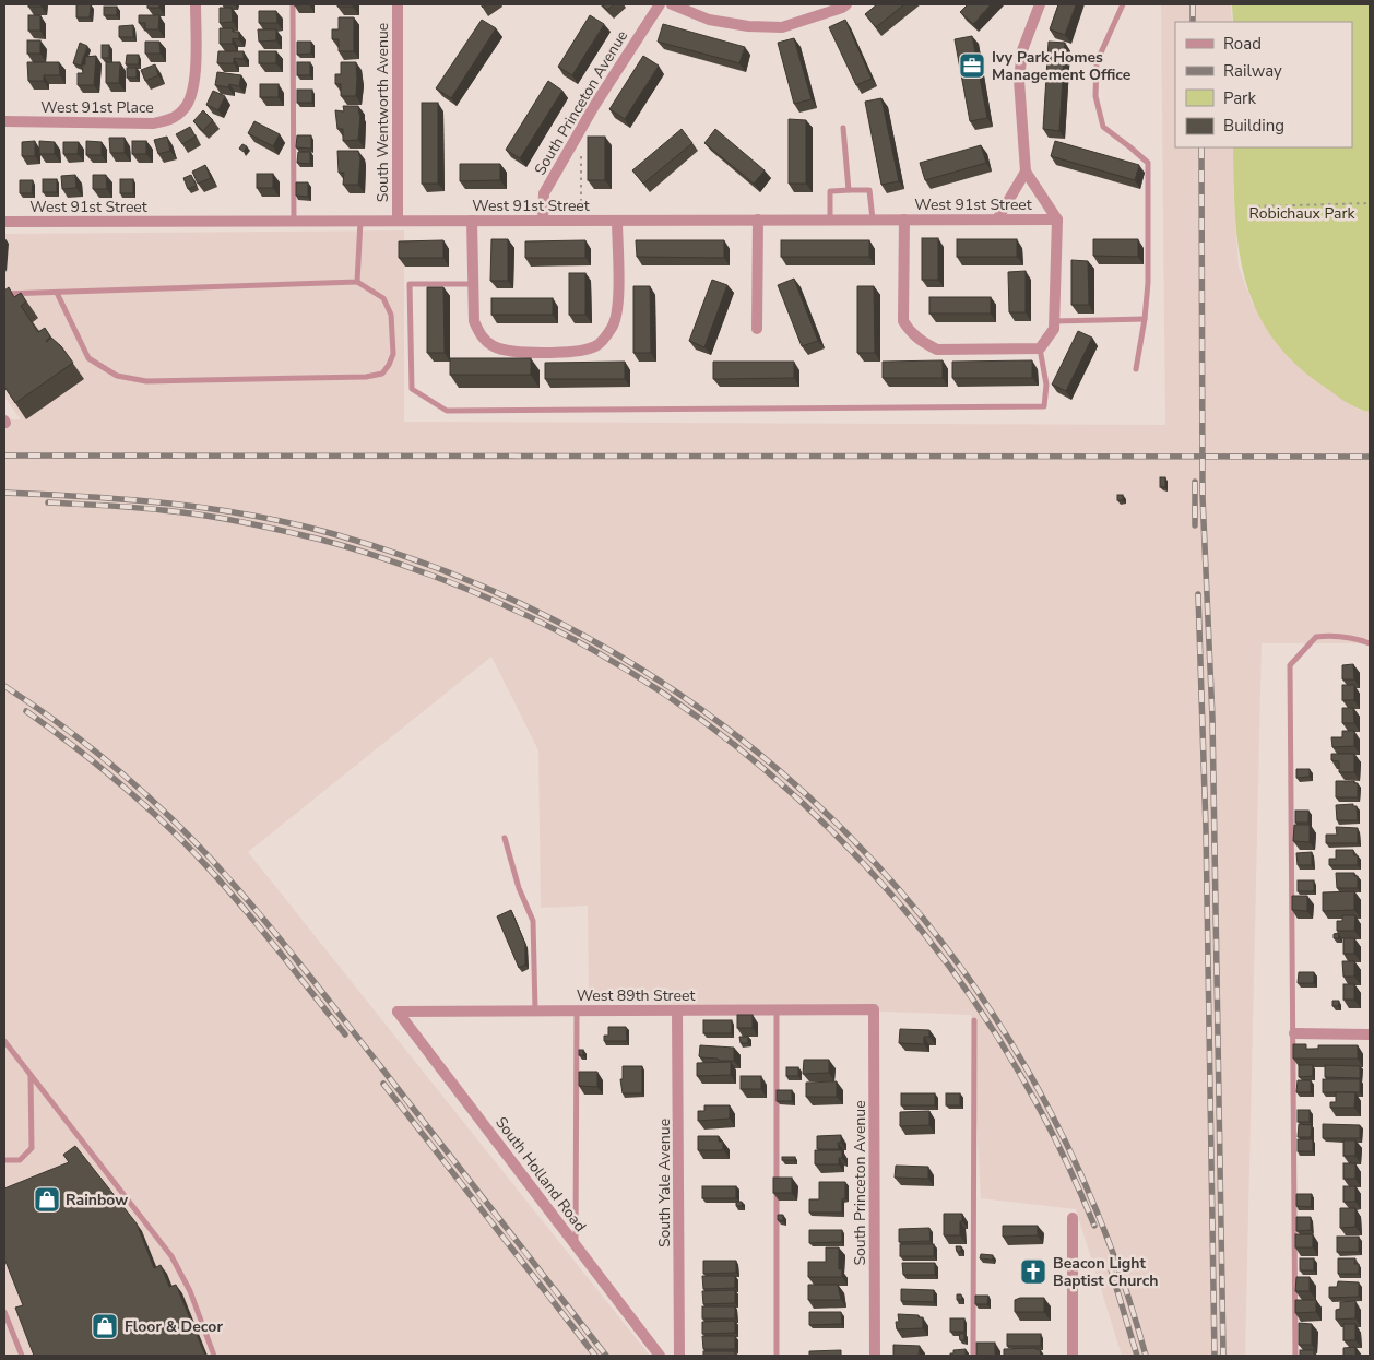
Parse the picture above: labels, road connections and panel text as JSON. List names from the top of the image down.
{
  "streets": {
    "street": [
      "South Princeton Avenue",
      "West 91st Place",
      "South Wentworth Avenue",
      "West 91st Street",
      "West 89th Street",
      "South Holland Road",
      "South Yale Avenue"
    ]
  },
  "crossings": [
    ["South Princeton Avenue", "West 91st Street"],
    ["South Princeton Avenue", "West 89th Street"],
    ["South Wentworth Avenue", "West 91st Street"],
    ["West 89th Street", "South Holland Road"],
    ["West 89th Street", "South Yale Avenue"]
  ],
  "parks": ["Robichaux Park"],
  "places": {
    "office": ["Ivy Park Homes Management Office"],
    "shop": ["Rainbow", "Floor & Decor"],
    "church": ["Beacon Light Baptist Church"]
  },
  "legend": [
    "Road",
    "Railway",
    "Park",
    "Building"
  ]
}
